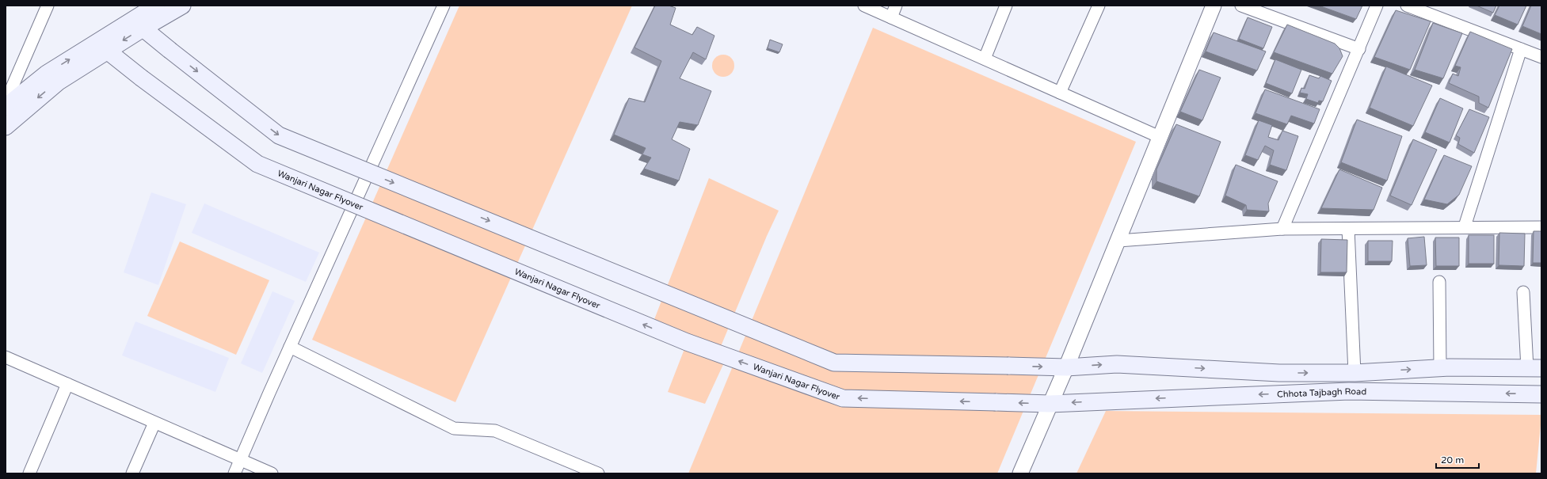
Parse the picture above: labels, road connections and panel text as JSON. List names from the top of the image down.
{
  "streets": {
    "main road": ["Wanjari Nagar Flyover", "Chhota Tajbagh Road"]
  },
  "crossings": [
    ["Wanjari Nagar Flyover", "Chhota Tajbagh Road"]
  ],
  "scale_bar": "20 m"
}
